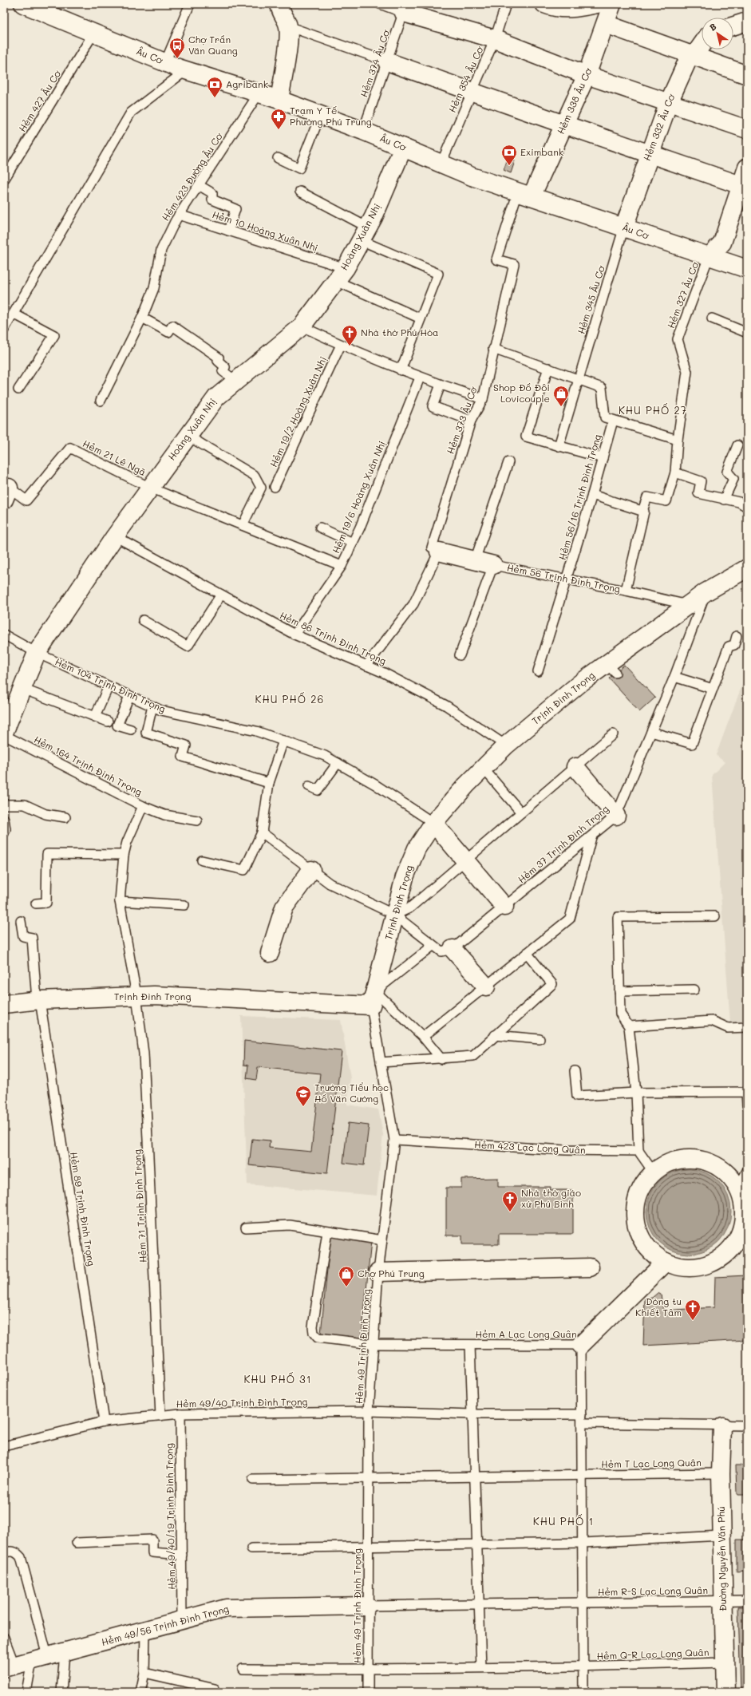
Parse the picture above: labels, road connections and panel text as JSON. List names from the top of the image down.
{
  "streets": {
    "street": [
      "Âu Cơ",
      "Hẻm 338 Âu Cơ",
      "Hẻm 332 Âu Cơ",
      "Hoàng Xuân Nhị",
      "Hẻm 56 Trịnh Đình Trọng",
      "Hẻm 104 Trịnh Đình Trọng",
      "Trịnh Đình Trọng",
      "Đường Nguyễn Văn Phú",
      "Hẻm 49/56 Trịnh Đình Trọng"
    ],
    "lane": [
      "Hẻm 374 Âu Cơ",
      "Hẻm 354 Âu Cơ",
      "Hẻm 427 Âu Cơ",
      "Hẻm 423 Đường Âu Cơ",
      "Hẻm 10 Hoàng Xuân Nhị",
      "Hẻm 327 Âu Cơ",
      "Hẻm 345 Âu Cơ",
      "Hẻm 19/2 Hoàng Xuân Nhị",
      "Hẻm 373 Âu Cơ",
      "Hẻm 21 Lê Ngã",
      "Hẻm 19/6 Hoàng Xuân Nhị",
      "Hẻm 56/16 Trịnh Đình Trọng",
      "Hẻm 86 Trịnh Đình Trọng",
      "Hẻm 164 Trịnh Đình Trọng",
      "Hẻm 37 Trịnh Đình Trọng",
      "Hẻm 423 Lạc Long Quân",
      "Hẻm 71 Trịnh Đình Trọng",
      "Hẻm 89 Trịnh Đình Trọng",
      "Hẻm A Lạc Long Quân",
      "Hẻm 49 Trịnh Đình Trọng",
      "Hẻm 49/40 Trịnh Đình Trọng",
      "Hẻm T Lạc Long Quân",
      "Hẻm 49/40/19 Trịnh Đình Trọng",
      "Hẻm R-S Lạc Long Quân",
      "Hẻm Q-R Lạc Long Quân"
    ]
  },
  "crossings": [
    ["Âu Cơ", "Hẻm 374 Âu Cơ"],
    ["Âu Cơ", "Hẻm 354 Âu Cơ"],
    ["Âu Cơ", "Hẻm 427 Âu Cơ"],
    ["Âu Cơ", "Hẻm 338 Âu Cơ"],
    ["Âu Cơ", "Hẻm 332 Âu Cơ"],
    ["Âu Cơ", "Hẻm 423 Đường Âu Cơ"],
    ["Âu Cơ", "Hoàng Xuân Nhị"],
    ["Âu Cơ", "Hẻm 327 Âu Cơ"],
    ["Âu Cơ", "Hẻm 345 Âu Cơ"],
    ["Âu Cơ", "Hẻm 373 Âu Cơ"],
    ["Hẻm 338 Âu Cơ", "Hẻm 373 Âu Cơ"],
    ["Hẻm 332 Âu Cơ", "Hẻm 345 Âu Cơ"],
    ["Hẻm 423 Đường Âu Cơ", "Hẻm 10 Hoàng Xuân Nhị"],
    ["Hẻm 10 Hoàng Xuân Nhị", "Hoàng Xuân Nhị"],
    ["Hoàng Xuân Nhị", "Hẻm 21 Lê Ngã"],
    ["Hoàng Xuân Nhị", "Hẻm 86 Trịnh Đình Trọng"],
    ["Hoàng Xuân Nhị", "Hẻm 104 Trịnh Đình Trọng"],
    ["Hoàng Xuân Nhị", "Hẻm 164 Trịnh Đình Trọng"],
    ["Hẻm 373 Âu Cơ", "Hẻm 56 Trịnh Đình Trọng"],
    ["Hẻm 19/6 Hoàng Xuân Nhị", "Hẻm 86 Trịnh Đình Trọng"],
    ["Hẻm 56/16 Trịnh Đình Trọng", "Hẻm 56 Trịnh Đình Trọng"],
    ["Hẻm 56 Trịnh Đình Trọng", "Trịnh Đình Trọng"],
    ["Hẻm 86 Trịnh Đình Trọng", "Trịnh Đình Trọng"],
    ["Hẻm 104 Trịnh Đình Trọng", "Trịnh Đình Trọng"],
    ["Hẻm 104 Trịnh Đình Trọng", "Hẻm 37 Trịnh Đình Trọng"],
    ["Trịnh Đình Trọng", "Hẻm 164 Trịnh Đình Trọng"],
    ["Trịnh Đình Trọng", "Hẻm 37 Trịnh Đình Trọng"],
    ["Trịnh Đình Trọng", "Hẻm 71 Trịnh Đình Trọng"],
    ["Trịnh Đình Trọng", "Hẻm 89 Trịnh Đình Trọng"],
    ["Trịnh Đình Trọng", "Hẻm 49 Trịnh Đình Trọng"],
    ["Hẻm 164 Trịnh Đình Trọng", "Hẻm 71 Trịnh Đình Trọng"],
    ["Hẻm 423 Lạc Long Quân", "Hẻm 49 Trịnh Đình Trọng"],
    ["Hẻm 71 Trịnh Đình Trọng", "Hẻm 49/40 Trịnh Đình Trọng"],
    ["Hẻm 89 Trịnh Đình Trọng", "Hẻm 49/40 Trịnh Đình Trọng"],
    ["Hẻm A Lạc Long Quân", "Hẻm 49 Trịnh Đình Trọng"],
    ["Hẻm 49 Trịnh Đình Trọng", "Hẻm 49/40 Trịnh Đình Trọng"],
    ["Hẻm 49 Trịnh Đình Trọng", "Hẻm T Lạc Long Quân"],
    ["Hẻm 49 Trịnh Đình Trọng", "Hẻm R-S Lạc Long Quân"],
    ["Hẻm 49 Trịnh Đình Trọng", "Hẻm 49/56 Trịnh Đình Trọng"],
    ["Hẻm 49 Trịnh Đình Trọng", "Hẻm Q-R Lạc Long Quân"],
    ["Hẻm 49/40 Trịnh Đình Trọng", "Hẻm 49/40/19 Trịnh Đình Trọng"],
    ["Hẻm 49/40 Trịnh Đình Trọng", "Đường Nguyễn Văn Phú"],
    ["Hẻm T Lạc Long Quân", "Đường Nguyễn Văn Phú"],
    ["Hẻm 49/40/19 Trịnh Đình Trọng", "Hẻm 49/56 Trịnh Đình Trọng"],
    ["Đường Nguyễn Văn Phú", "Hẻm R-S Lạc Long Quân"],
    ["Đường Nguyễn Văn Phú", "Hẻm Q-R Lạc Long Quân"],
    ["Hẻm R-S Lạc Long Quân", "Hẻm 49/56 Trịnh Đình Trọng"]
  ],
  "districts": [
    "KHU PHỐ 27",
    "KHU PHỐ 26",
    "KHU PHỐ 31",
    "KHU PHỐ 1"
  ],
  "places": {
    "bus stop": ["Chợ Trần Văn Quang"],
    "bank": ["Agribank", "Eximbank"],
    "pharmacy": ["Trạm Y Tế Phường Phú Trung"],
    "church": ["Nhà thờ Phú Hòa", "Nhà thờ giáo xứ Phú Bình", "Dòng tu Khiết Tâm"],
    "shop": ["Shop Đồ Đôi Lovicouple", "Chợ Phú Trung"],
    "school or university": ["Trường Tiểu học Hồ Văn Cường"]
  },
  "north": "top left"
}
